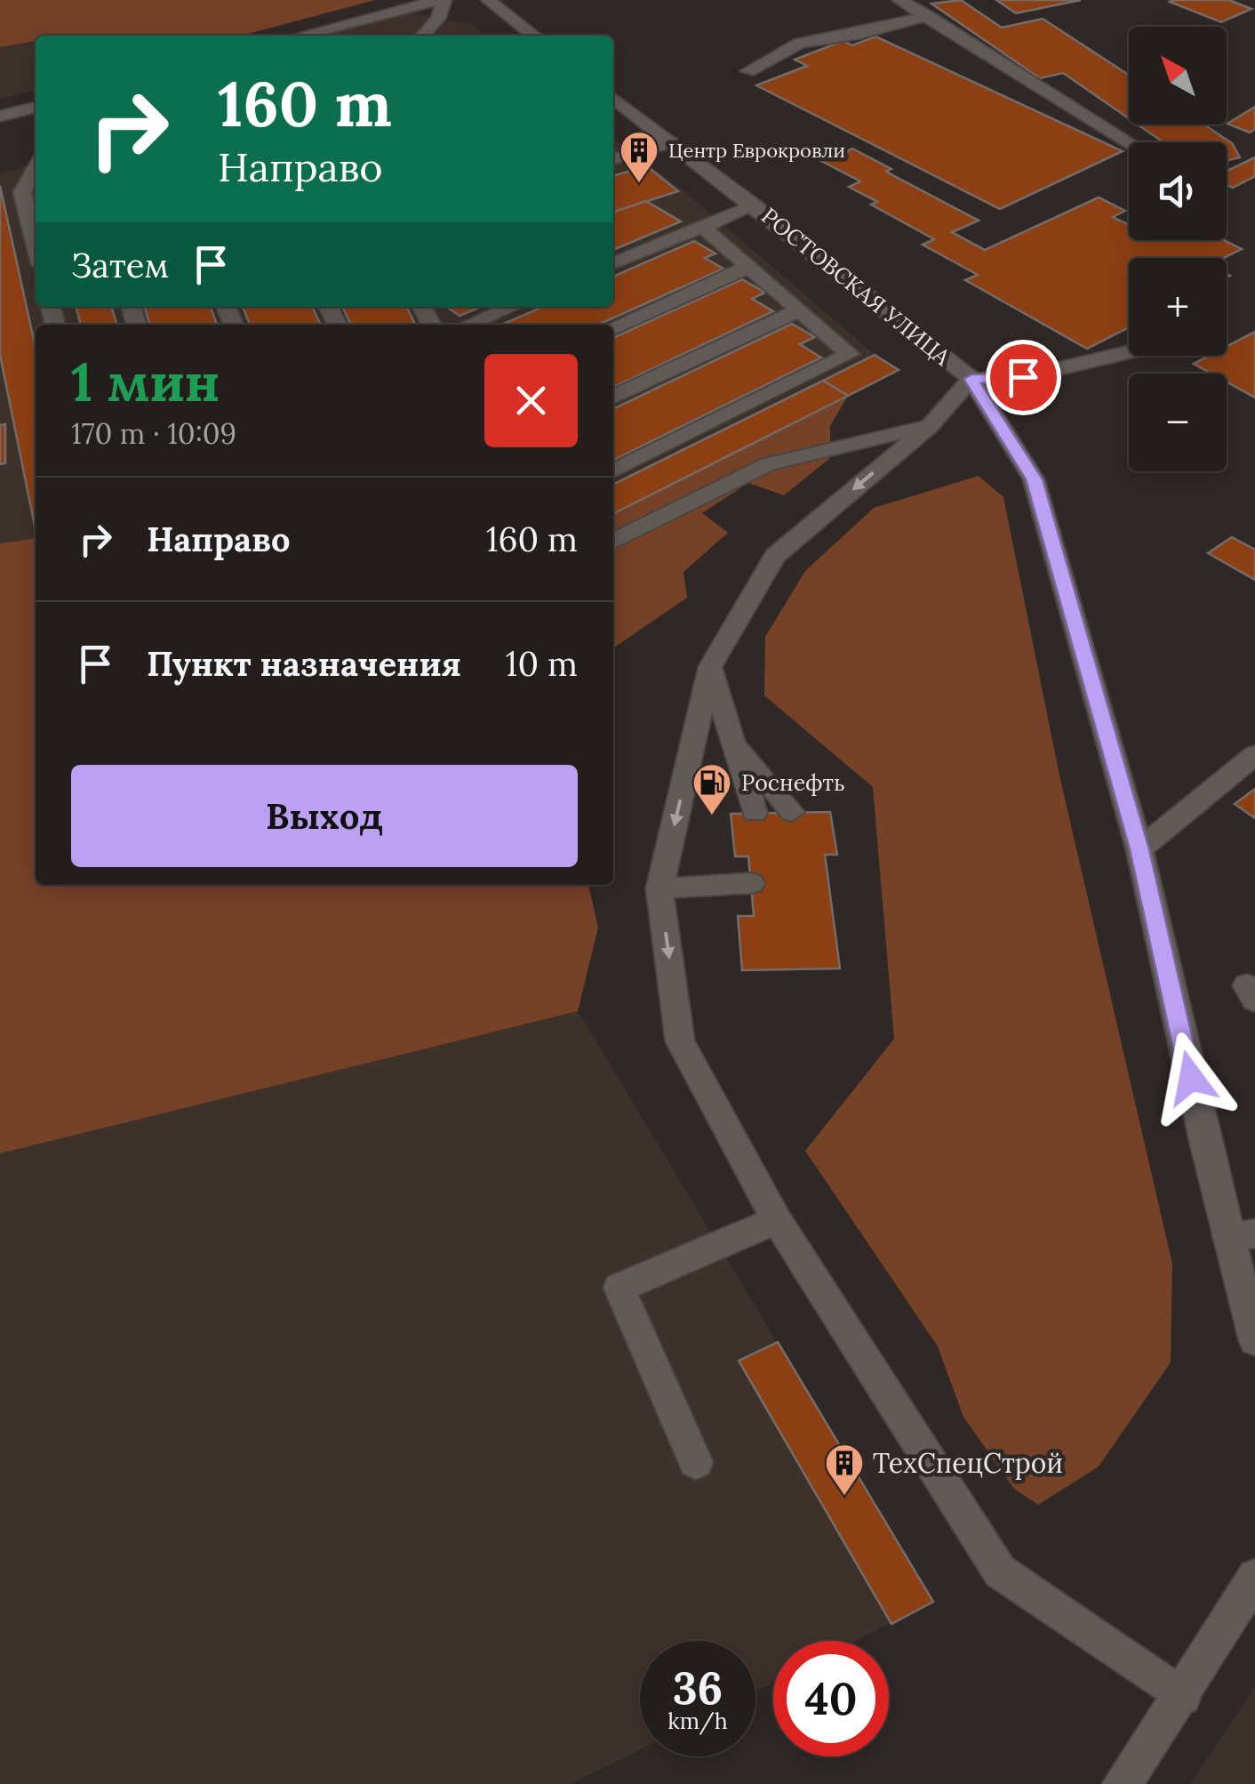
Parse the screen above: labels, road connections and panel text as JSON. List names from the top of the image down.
{
  "streets": {
    "street": ["РОСТОВСКАЯ УЛИЦА"]
  },
  "places": {
    "building": ["Центр Еврокровли", "ТехСпецСтрой"],
    "fuel station": ["Роснефть"]
  },
  "north": "top left",
  "page": {
    "map_buttons": ["+", "−"],
    "turn": ["160 m", "Направо"],
    "then": "Затем",
    "heading": ["1 мин", "170 m · 10:09"],
    "list": [
      {
        "name": "Направо",
        "value": "160 m"
      },
      {
        "name": "Пункт назначения",
        "value": "10 m"
      }
    ],
    "buttons": "Выход",
    "speed": "36 km/h",
    "limit": "40"
  }
}
